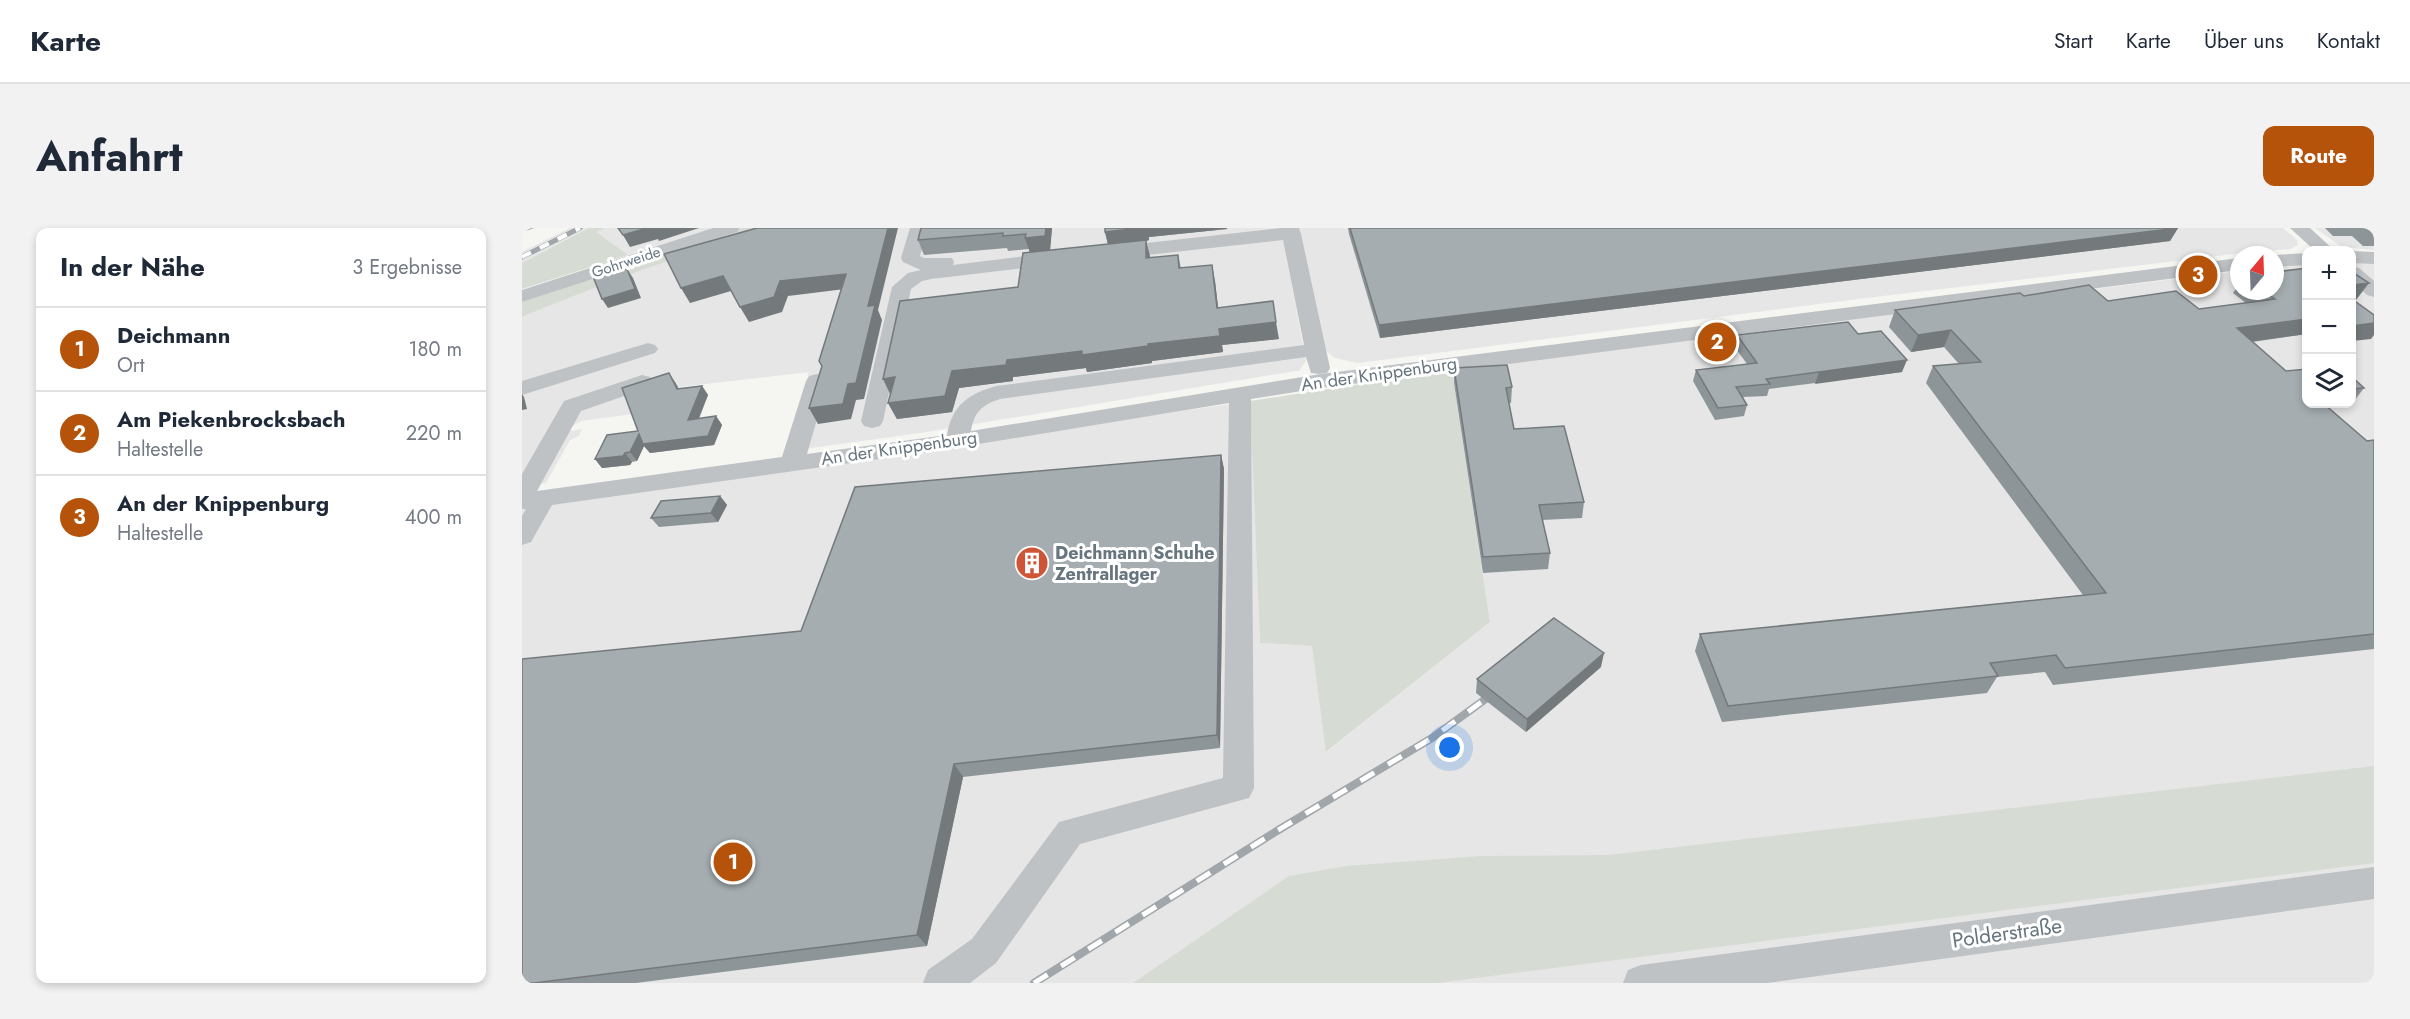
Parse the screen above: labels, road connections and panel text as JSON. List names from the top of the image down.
{
  "streets": {
    "street": ["Gohrweide", "An der Knippenburg", "Polderstraße"]
  },
  "places": {
    "building": ["Deichmann Schuhe Zentrallager"]
  },
  "north": "top",
  "page": {
    "header": "Karte",
    "nav": [
      "Start",
      "Karte",
      "Über uns",
      "Kontakt"
    ],
    "title": "Anfahrt",
    "buttons": "Route",
    "heading": ["In der Nähe", "3 Ergebnisse"],
    "map_buttons": ["+", "−"],
    "pins": ["3", "2", "1"],
    "list": [
      {
        "mark": "1",
        "name": "Deichmann",
        "note": "Ort",
        "value": "180 m"
      },
      {
        "mark": "2",
        "name": "Am Piekenbrocksbach",
        "note": "Haltestelle",
        "value": "220 m"
      },
      {
        "mark": "3",
        "name": "An der Knippenburg",
        "note": "Haltestelle",
        "value": "400 m"
      }
    ]
  }
}
